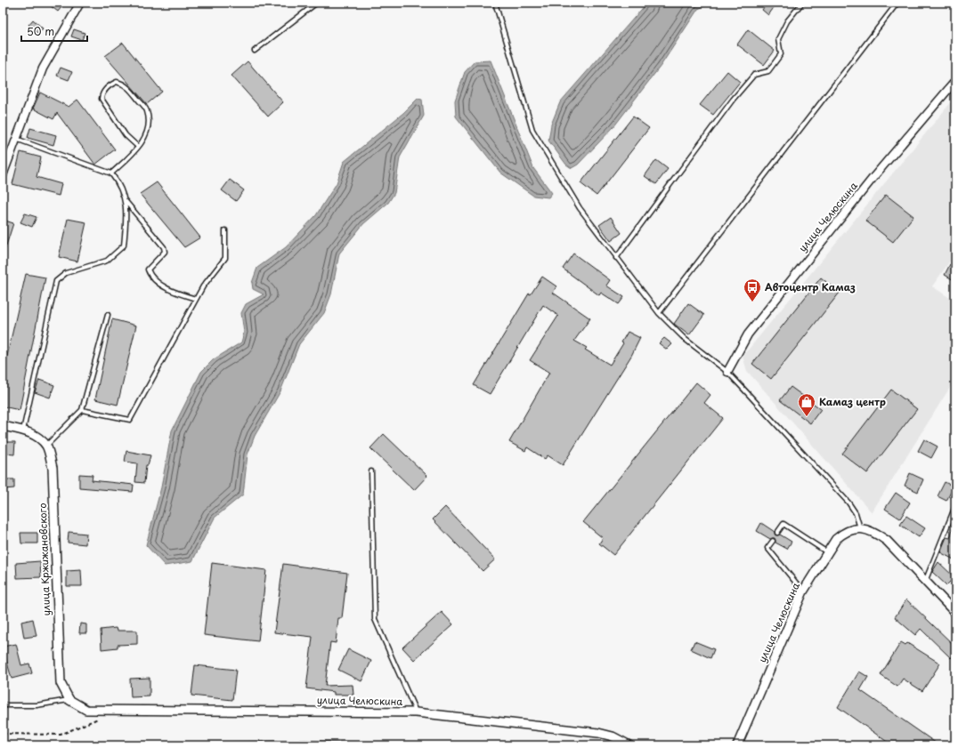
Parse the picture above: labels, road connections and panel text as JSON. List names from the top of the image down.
{
  "streets": {
    "street": ["улица Челюскина", "улица Кржижановского"]
  },
  "crossings": [
    ["улица Челюскина", "улица Кржижановского"]
  ],
  "places": {
    "bus stop": ["Автоцентр Камаз"],
    "shop": ["Камаз центр"]
  },
  "scale_bar": "50 m"
}
